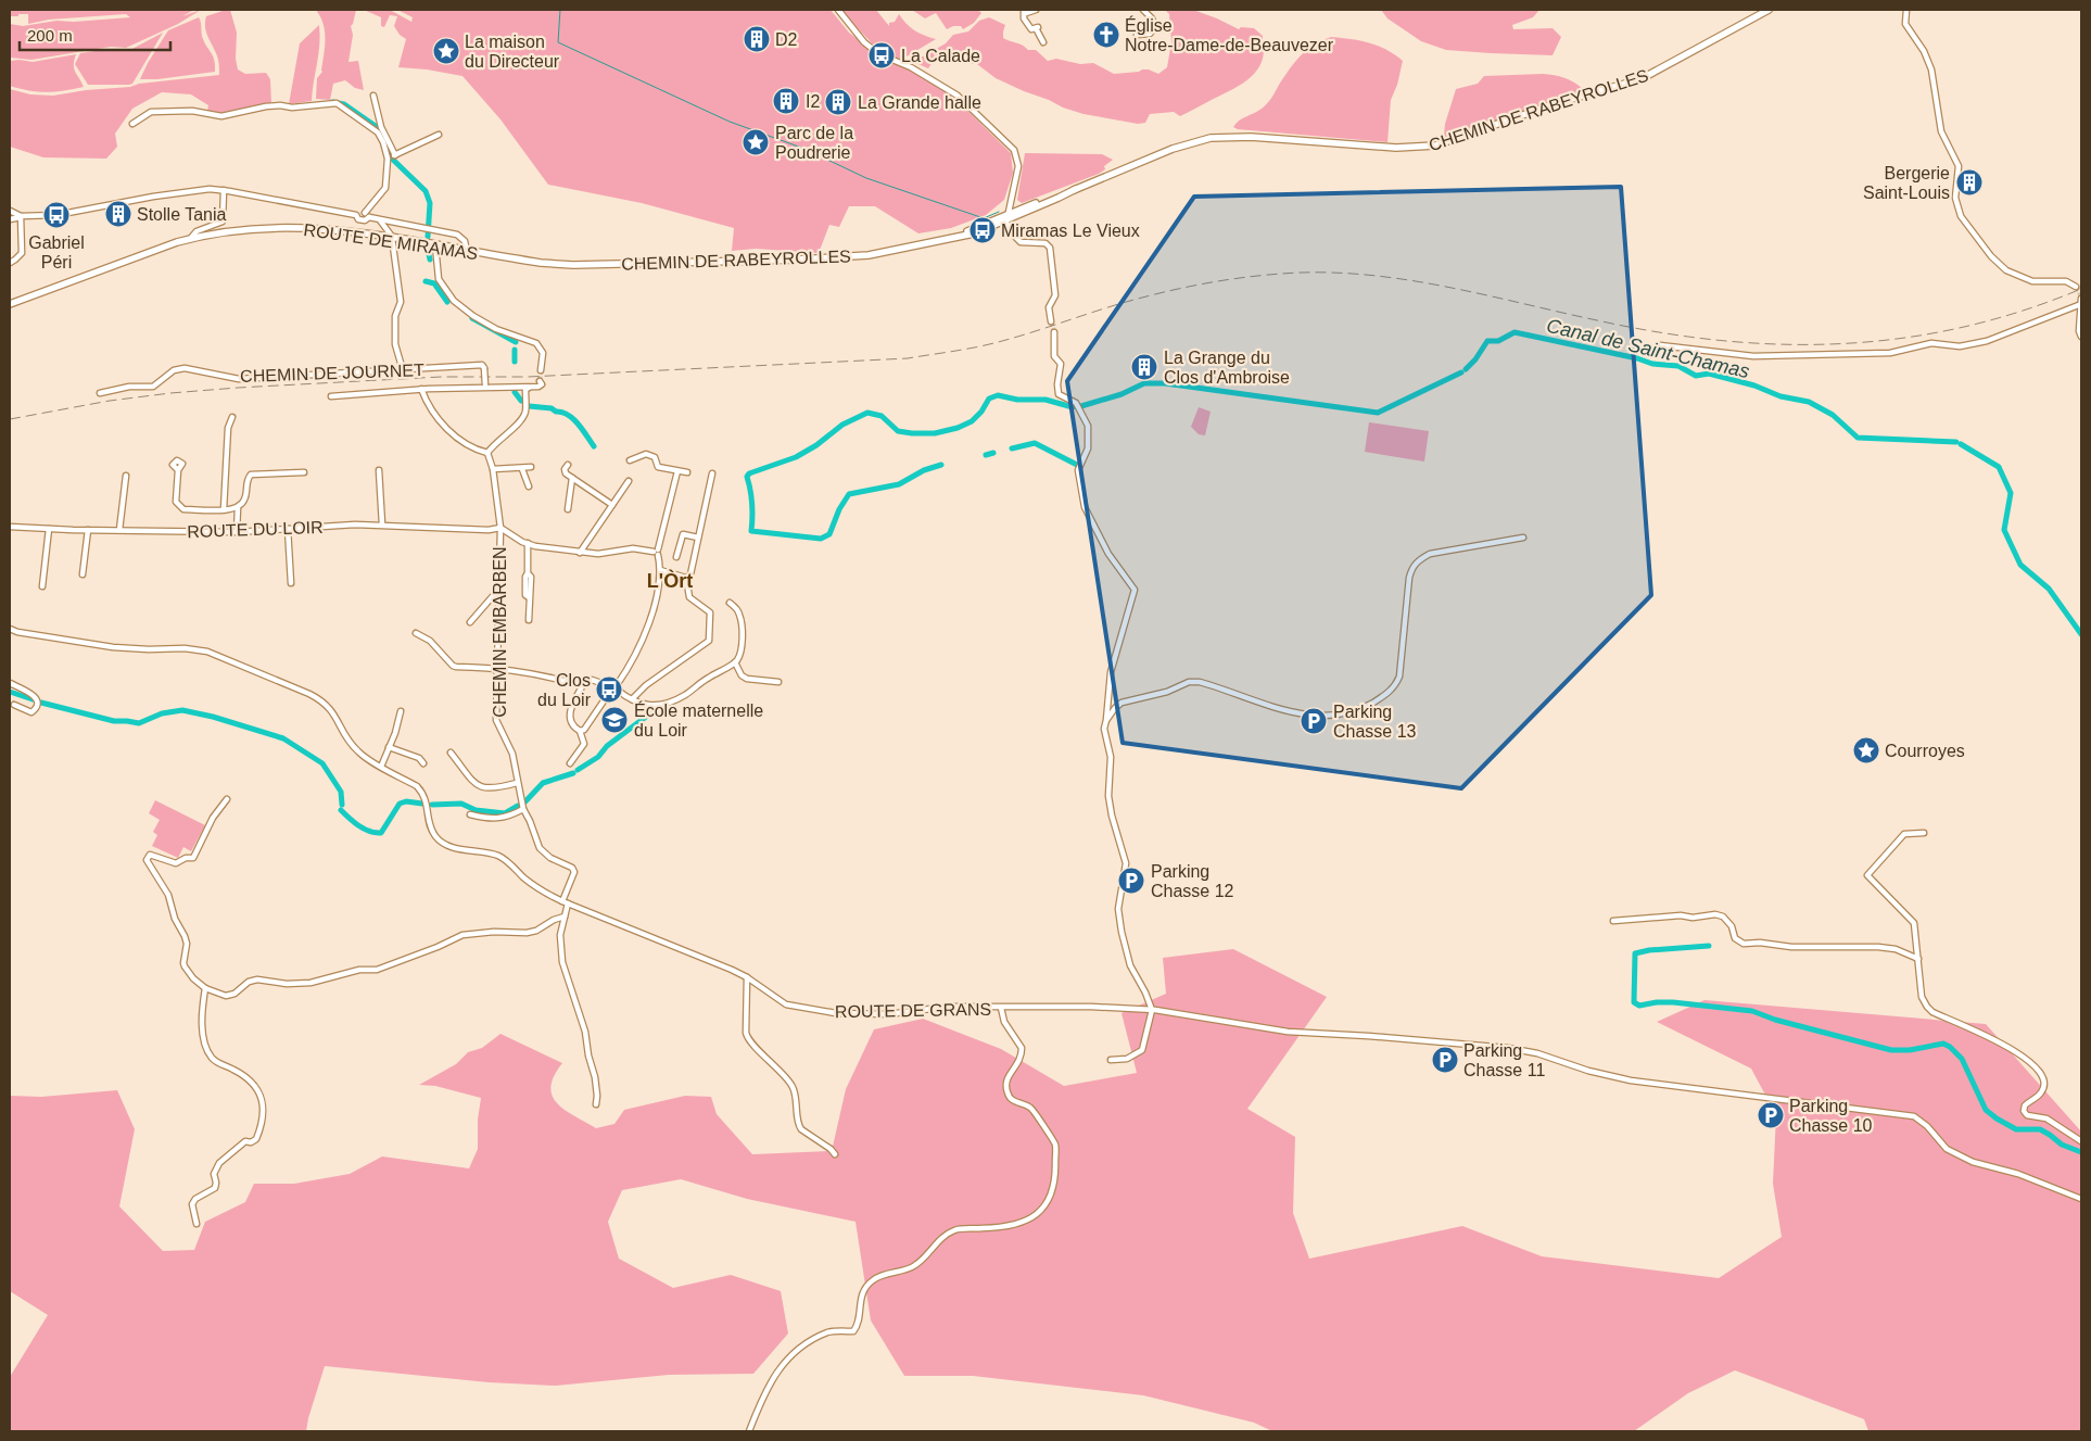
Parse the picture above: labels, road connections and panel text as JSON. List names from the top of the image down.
{
  "streets": {
    "main road": ["CHEMIN DE RABEYROLLES", "ROUTE DE MIRAMAS"],
    "street": [
      "CHEMIN DE JOURNET",
      "ROUTE DU LOIR",
      "CHEMIN EMBARBEN",
      "ROUTE DE GRANS"
    ]
  },
  "crossings": [
    ["CHEMIN DE RABEYROLLES", "ROUTE DE MIRAMAS"],
    ["CHEMIN DE JOURNET", "CHEMIN EMBARBEN"],
    ["ROUTE DU LOIR", "CHEMIN EMBARBEN"],
    ["CHEMIN EMBARBEN", "ROUTE DE GRANS"]
  ],
  "districts": ["L'Òrt"],
  "water": ["Canal de Saint-Chamas"],
  "places": {
    "church": ["Église Notre-Dame-de-Beauvezer"],
    "building": [
      "D2",
      "I2",
      "La Grande halle",
      "Bergerie Saint-Louis",
      "Stolle Tania",
      "La Grange du Clos d'Ambroise"
    ],
    "place": ["La maison du Directeur", "Parc de la Poudrerie", "Courroyes"],
    "bus stop": [
      "La Calade",
      "Gabriel Péri",
      "Miramas Le Vieux",
      "Clos du Loir"
    ],
    "school or university": ["École maternelle du Loir"],
    "parking": [
      "Parking Chasse 13",
      "Parking Chasse 12",
      "Parking Chasse 11",
      "Parking Chasse 10"
    ]
  },
  "scale_bar": "200 m"
}
